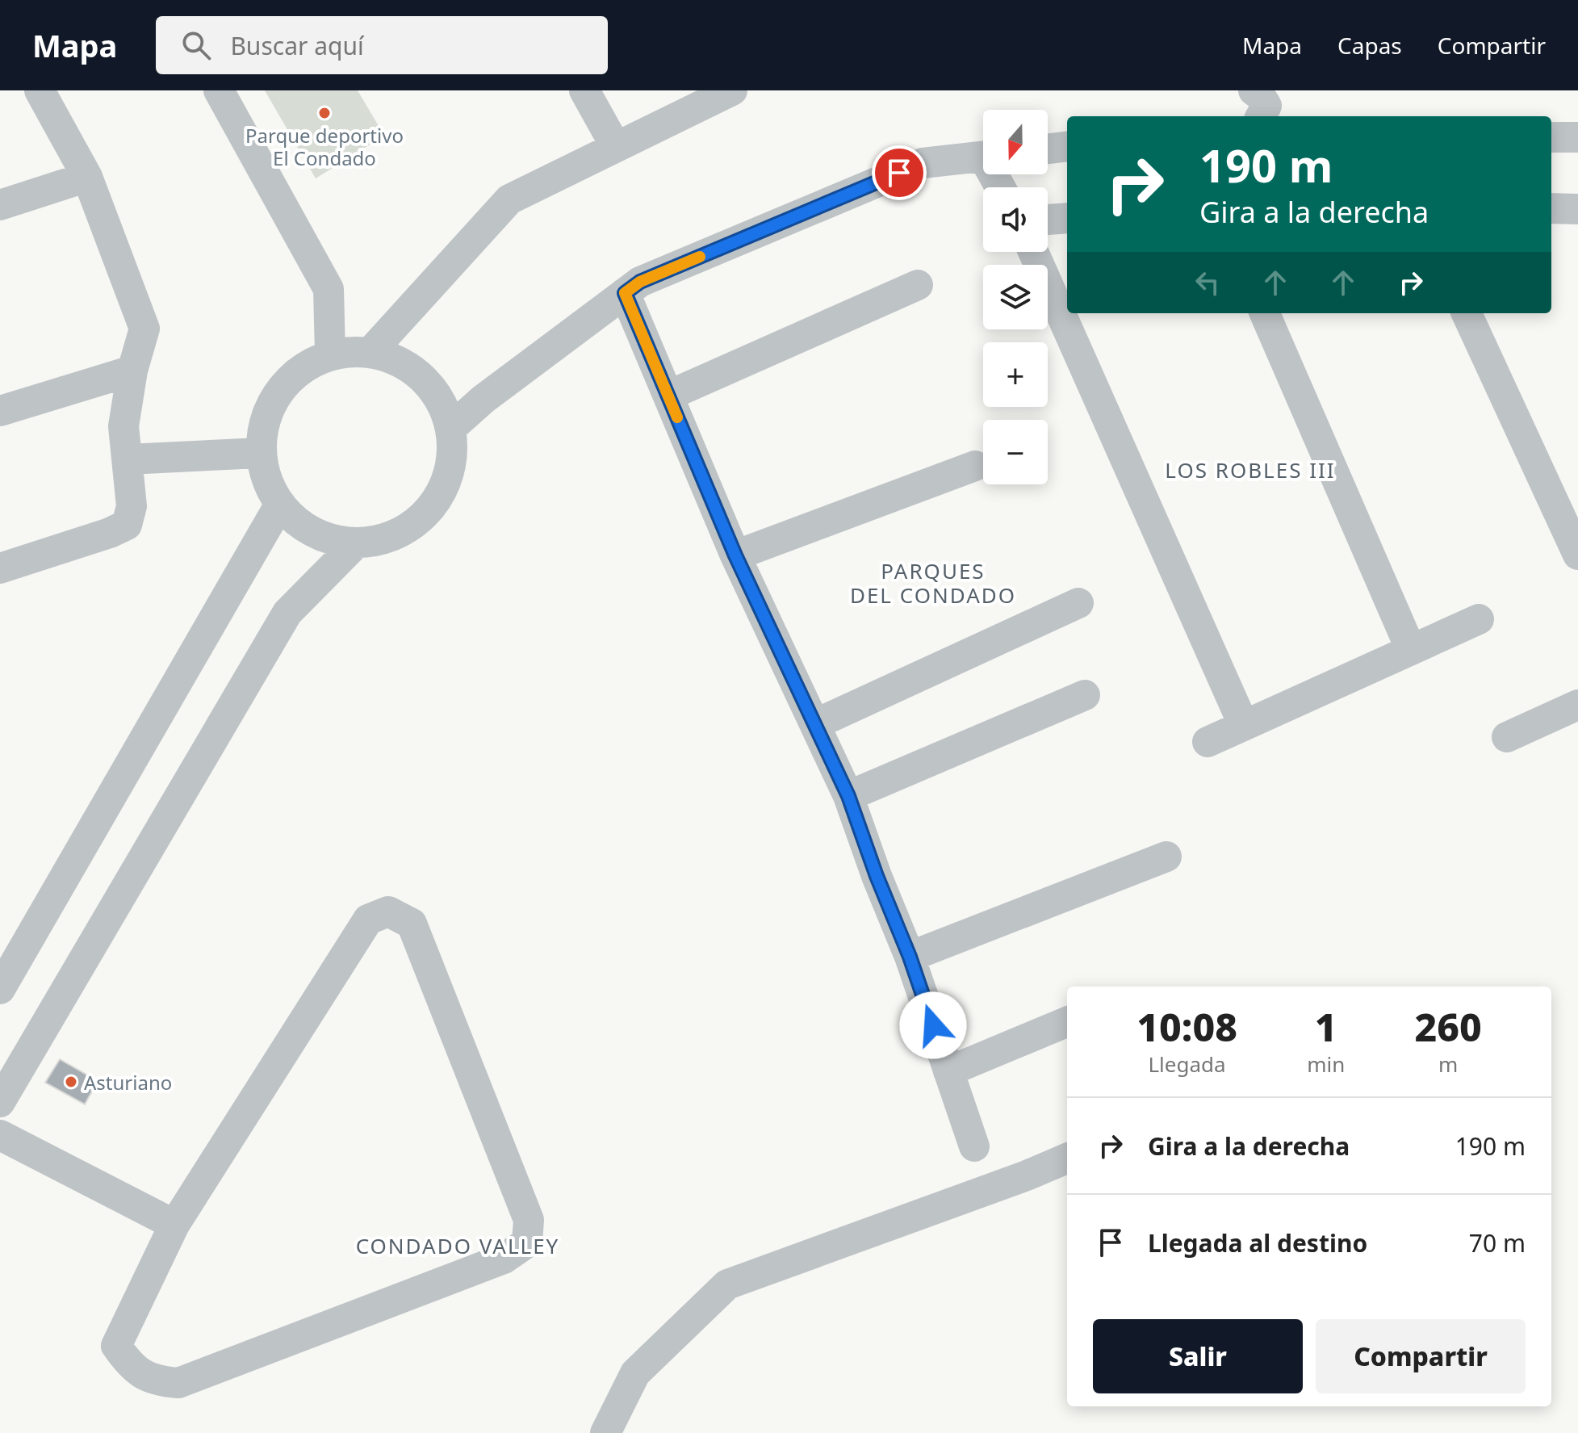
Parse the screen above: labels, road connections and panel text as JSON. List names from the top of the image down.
{
  "districts": ["LOS ROBLES III", "PARQUES DEL CONDADO", "CONDADO VALLEY"],
  "places": ["Parque deportivo El Condado", "Asturiano"],
  "north": "bottom",
  "page": {
    "header": "Mapa",
    "search": "Buscar aquí",
    "nav": ["Mapa", "Capas", "Compartir"],
    "map_buttons": ["+", "−"],
    "turn": ["190 m", "Gira a la derecha"],
    "eta": [
      "10:08",
      "Llegada",
      "1",
      "min",
      "260",
      "m"
    ],
    "list": [
      {
        "name": "Gira a la derecha",
        "value": "190 m"
      },
      {
        "name": "Llegada al destino",
        "value": "70 m"
      }
    ],
    "buttons": ["Salir", "Compartir"]
  }
}
